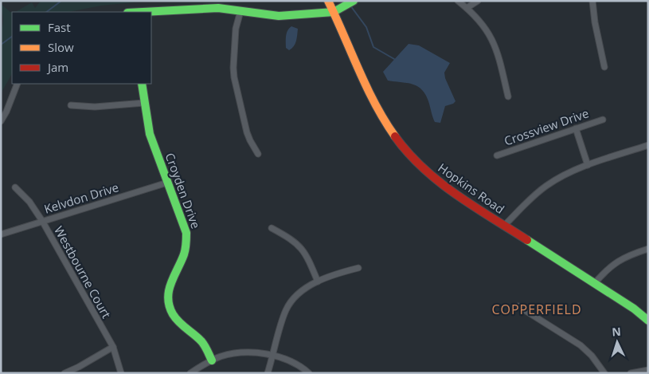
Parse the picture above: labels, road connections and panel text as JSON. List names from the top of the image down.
{
  "streets": {
    "street": [
      "Crossview Drive",
      "Hopkins Road",
      "Croyden Drive",
      "Kelvdon Drive",
      "Westbourne Court"
    ]
  },
  "crossings": [
    ["Croyden Drive", "Kelvdon Drive"],
    ["Kelvdon Drive", "Westbourne Court"]
  ],
  "districts": ["COPPERFIELD"],
  "legend": ["Fast", "Slow", "Jam"],
  "north": "top"
}
